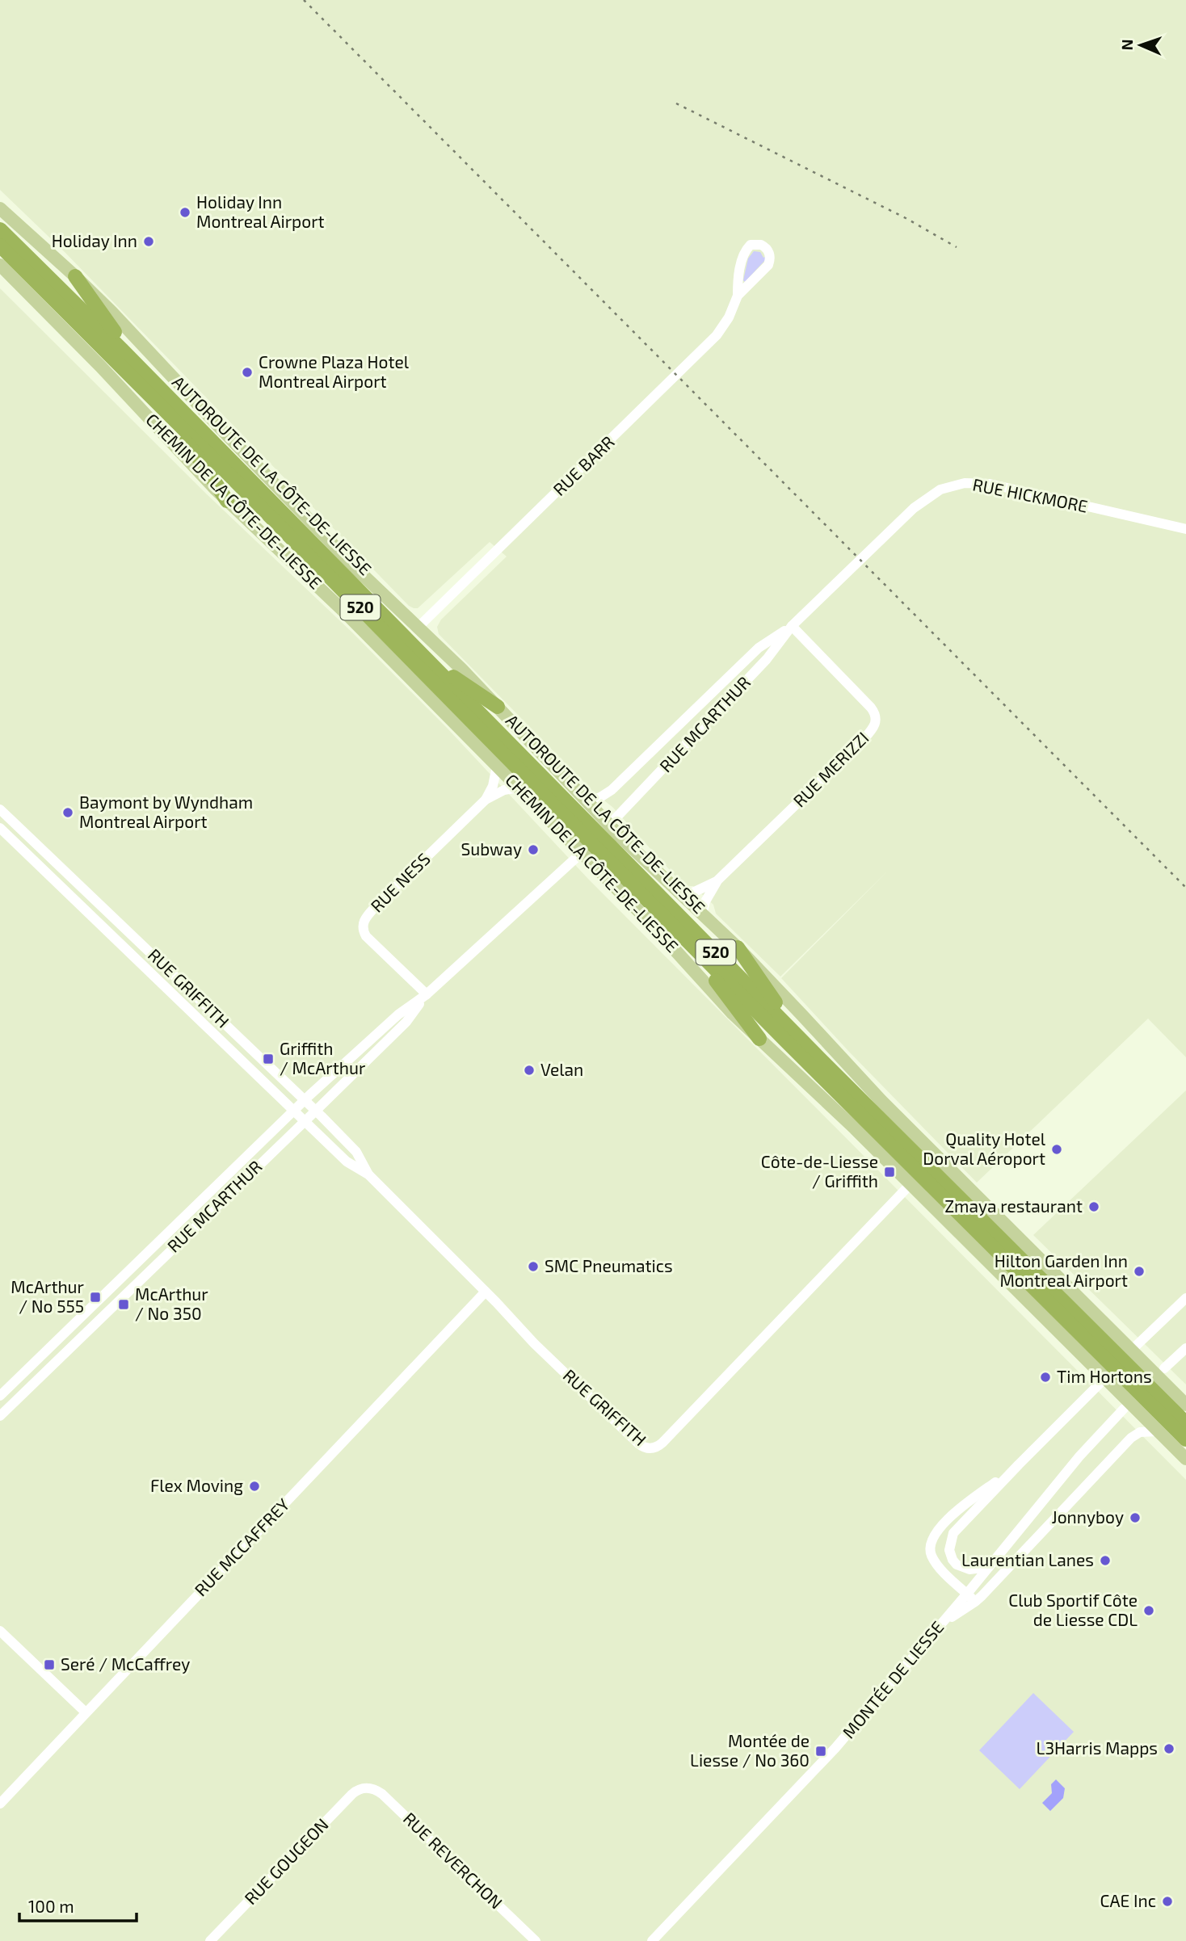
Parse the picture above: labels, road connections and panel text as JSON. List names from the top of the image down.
{
  "streets": {
    "highway": ["AUTOROUTE DE LA CÔTE-DE-LIESSE", "520"],
    "main road": ["CHEMIN DE LA CÔTE-DE-LIESSE"],
    "street": [
      "RUE BARR",
      "RUE HICKMORE",
      "RUE MCARTHUR",
      "RUE MERIZZI",
      "RUE NESS",
      "RUE GRIFFITH",
      "RUE MCCAFFREY",
      "MONTÉE DE LIESSE",
      "RUE REVERCHON",
      "RUE GOUGEON"
    ]
  },
  "crossings": [
    ["RUE BARR", "CHEMIN DE LA CÔTE-DE-LIESSE"],
    ["AUTOROUTE DE LA CÔTE-DE-LIESSE", "CHEMIN DE LA CÔTE-DE-LIESSE"],
    ["RUE HICKMORE", "RUE MCARTHUR"],
    ["RUE HICKMORE", "RUE MERIZZI"],
    ["CHEMIN DE LA CÔTE-DE-LIESSE", "RUE MERIZZI"],
    ["CHEMIN DE LA CÔTE-DE-LIESSE", "RUE NESS"],
    ["CHEMIN DE LA CÔTE-DE-LIESSE", "RUE GRIFFITH"],
    ["RUE MCARTHUR", "RUE MERIZZI"],
    ["RUE MCARTHUR", "RUE NESS"],
    ["RUE MCARTHUR", "RUE GRIFFITH"],
    ["RUE GRIFFITH", "RUE MCCAFFREY"],
    ["RUE REVERCHON", "RUE GOUGEON"]
  ],
  "places": {
    "other": [
      "Holiday Inn Montreal Airport",
      "Holiday Inn",
      "Crowne Plaza Hotel Montreal Airport",
      "Baymont by Wyndham Montreal Airport",
      "Subway",
      "Velan",
      "Quality Hotel Dorval Aéroport",
      "Zmaya restaurant",
      "SMC Pneumatics",
      "Hilton Garden Inn Montreal Airport",
      "Tim Hortons",
      "Flex Moving",
      "Jonnyboy",
      "Laurentian Lanes",
      "Club Sportif Côte de Liesse CDL",
      "L3Harris Mapps",
      "CAE Inc"
    ],
    "transit": [
      "Griffith / McArthur",
      "Côte-de-Liesse / Griffith",
      "McArthur / No 555",
      "McArthur / No 350",
      "Seré / McCaffrey",
      "Montée de Liesse / No 360"
    ]
  },
  "scale_bar": "100 m",
  "north": "left"
}
